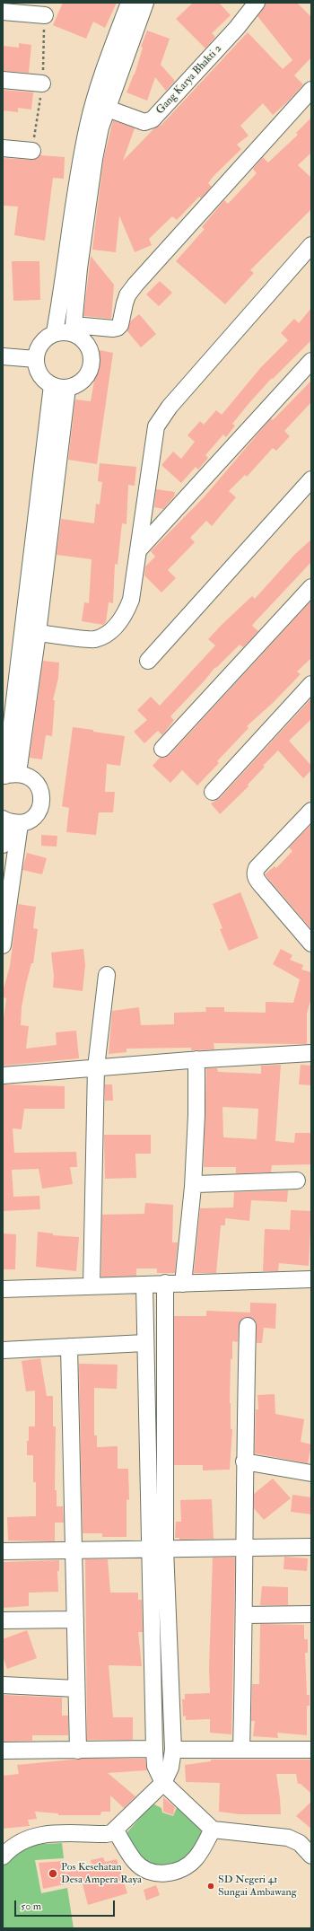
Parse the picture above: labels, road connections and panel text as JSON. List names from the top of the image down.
{
  "streets": {
    "street": ["Gang Karya Bhakti 2"]
  },
  "places": ["Pos Kesehatan Desa Ampera Raya", "SD Negeri 41 Sungai Ambawang"],
  "scale_bar": "50 m"
}
